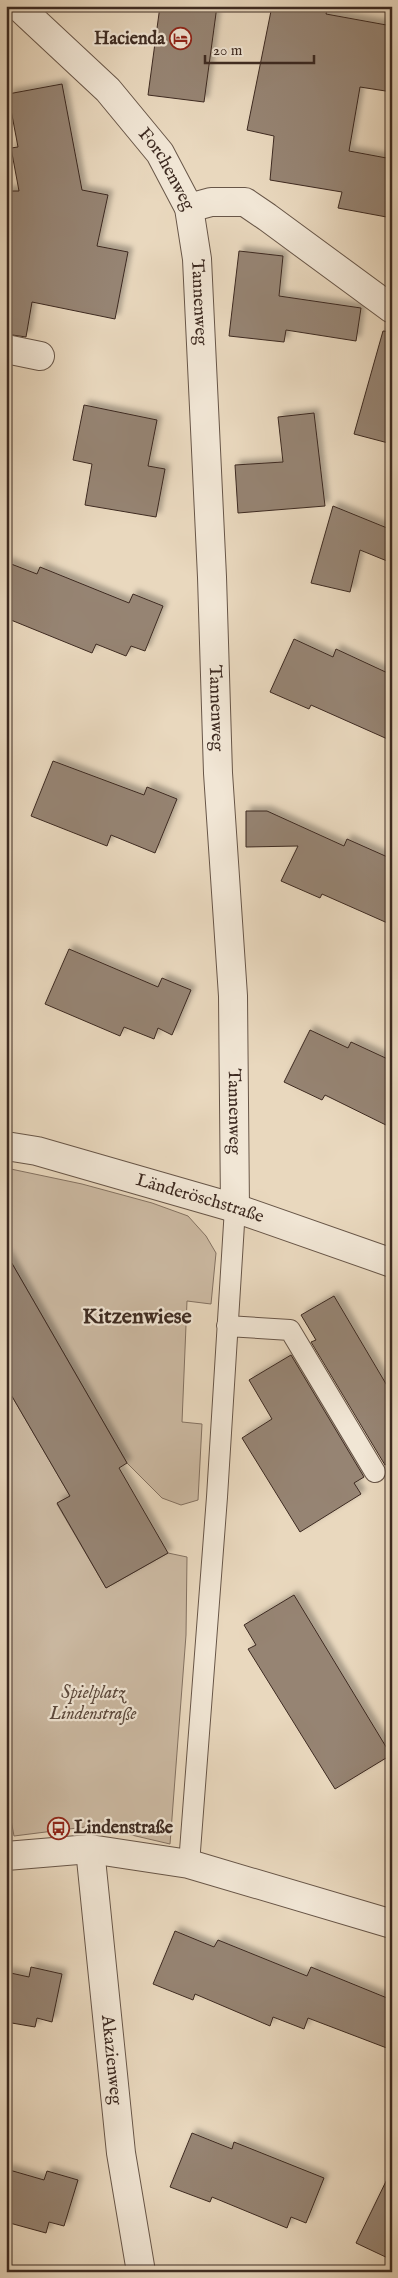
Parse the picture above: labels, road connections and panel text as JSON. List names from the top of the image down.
{
  "streets": {
    "street": [
      "Forchenweg",
      "Tannenweg",
      "Länderöschstraße",
      "Akazienweg"
    ]
  },
  "crossings": [
    ["Forchenweg", "Tannenweg"],
    ["Tannenweg", "Länderöschstraße"]
  ],
  "districts": ["Kitzenwiese"],
  "parks": ["Spielplatz Lindenstraße"],
  "places": {
    "hotel": ["Hacienda"],
    "bus stop": ["Lindenstraße"]
  },
  "scale_bar": "20 m"
}
